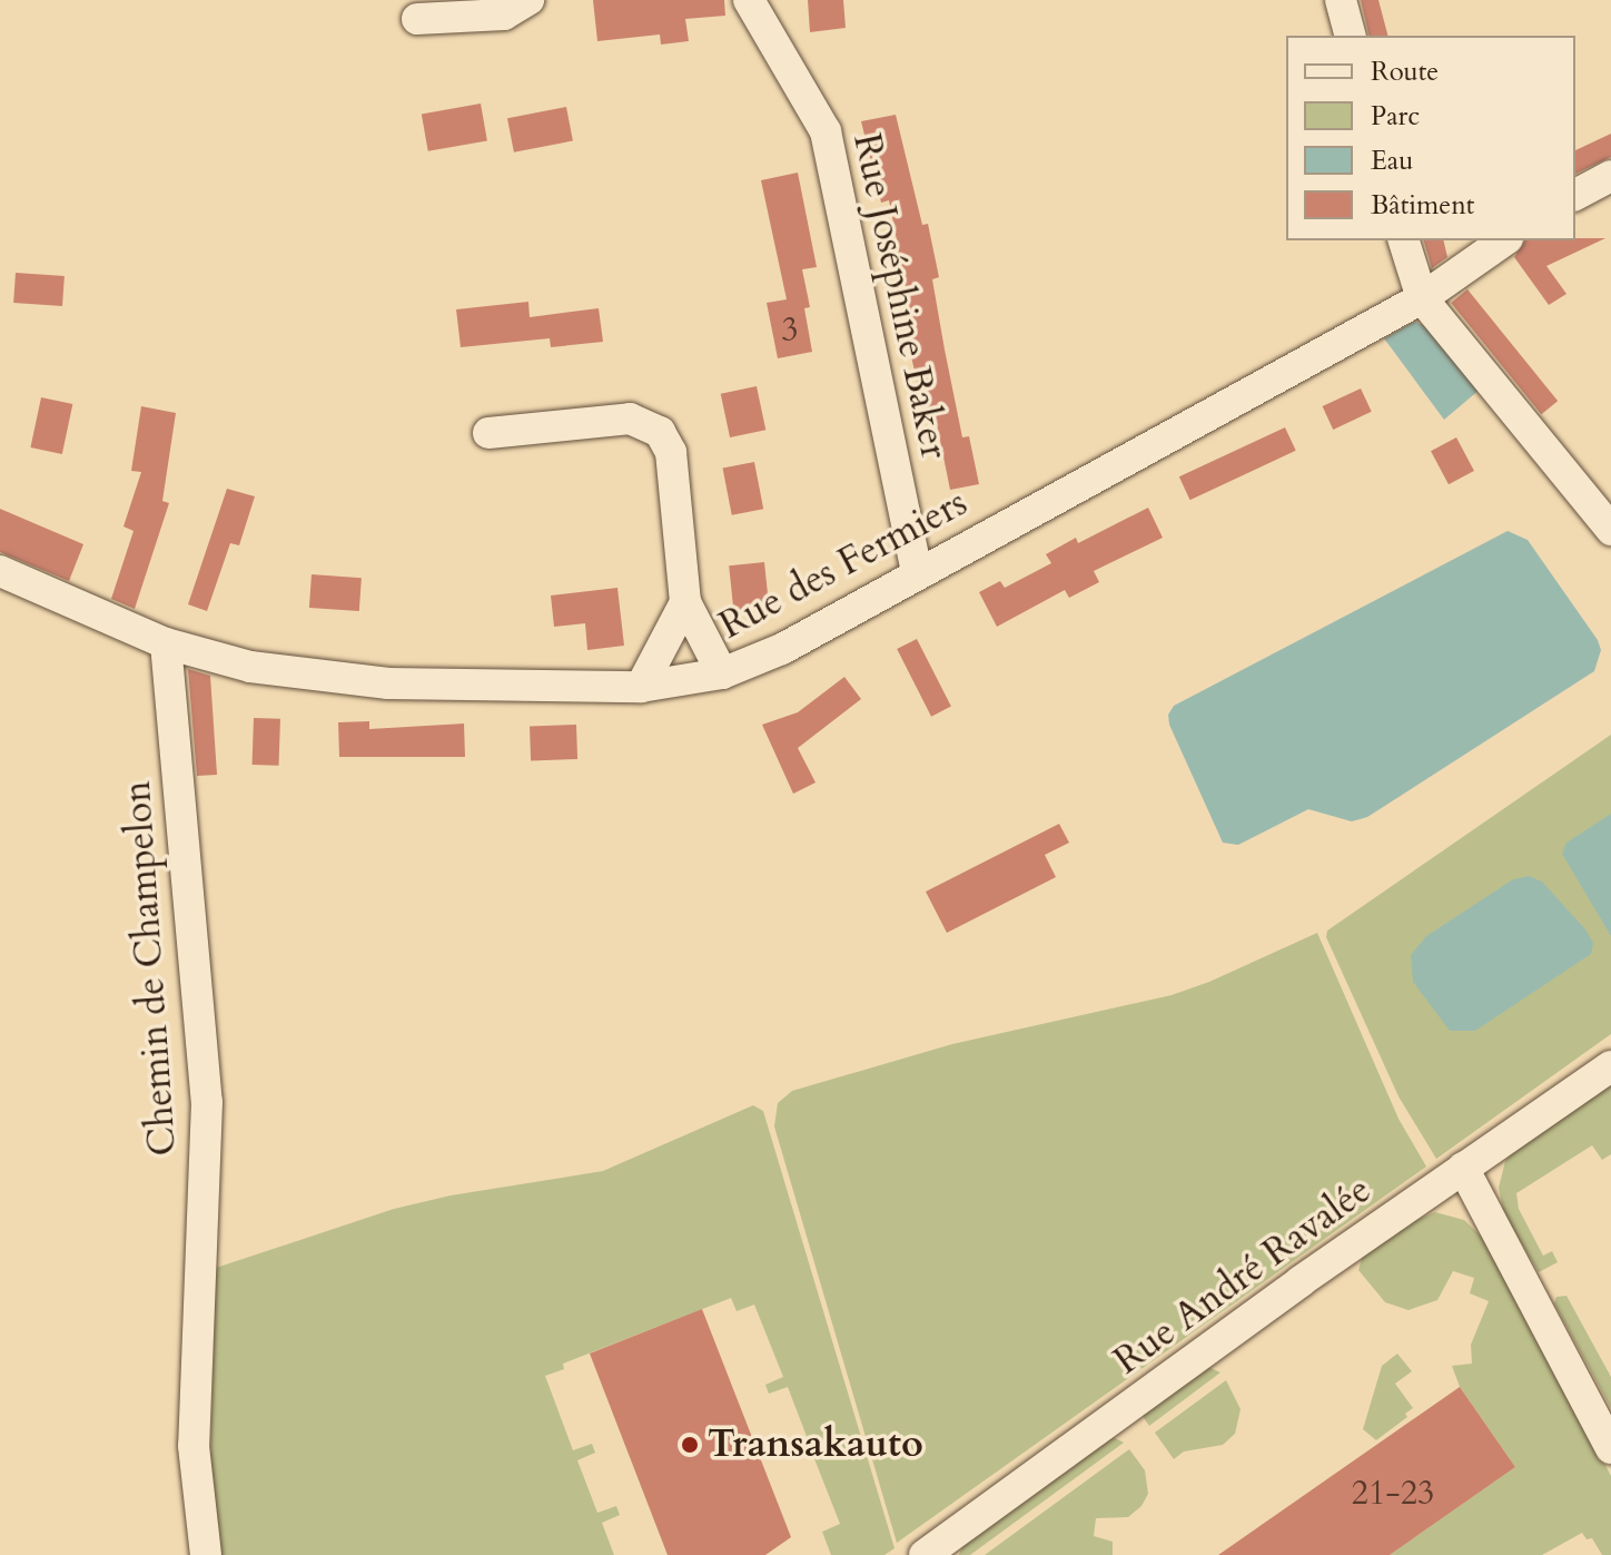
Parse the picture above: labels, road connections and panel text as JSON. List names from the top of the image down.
{
  "streets": {
    "street": [
      "Rue Joséphine Baker",
      "Rue des Fermiers",
      "Chemin de Champelon",
      "Rue André Ravalée"
    ]
  },
  "crossings": [
    ["Rue Joséphine Baker", "Rue des Fermiers"],
    ["Rue des Fermiers", "Chemin de Champelon"]
  ],
  "places": ["Transakauto"],
  "house_numbers": ["3", "21-23"],
  "legend": [
    "Route",
    "Parc",
    "Eau",
    "Bâtiment"
  ]
}
